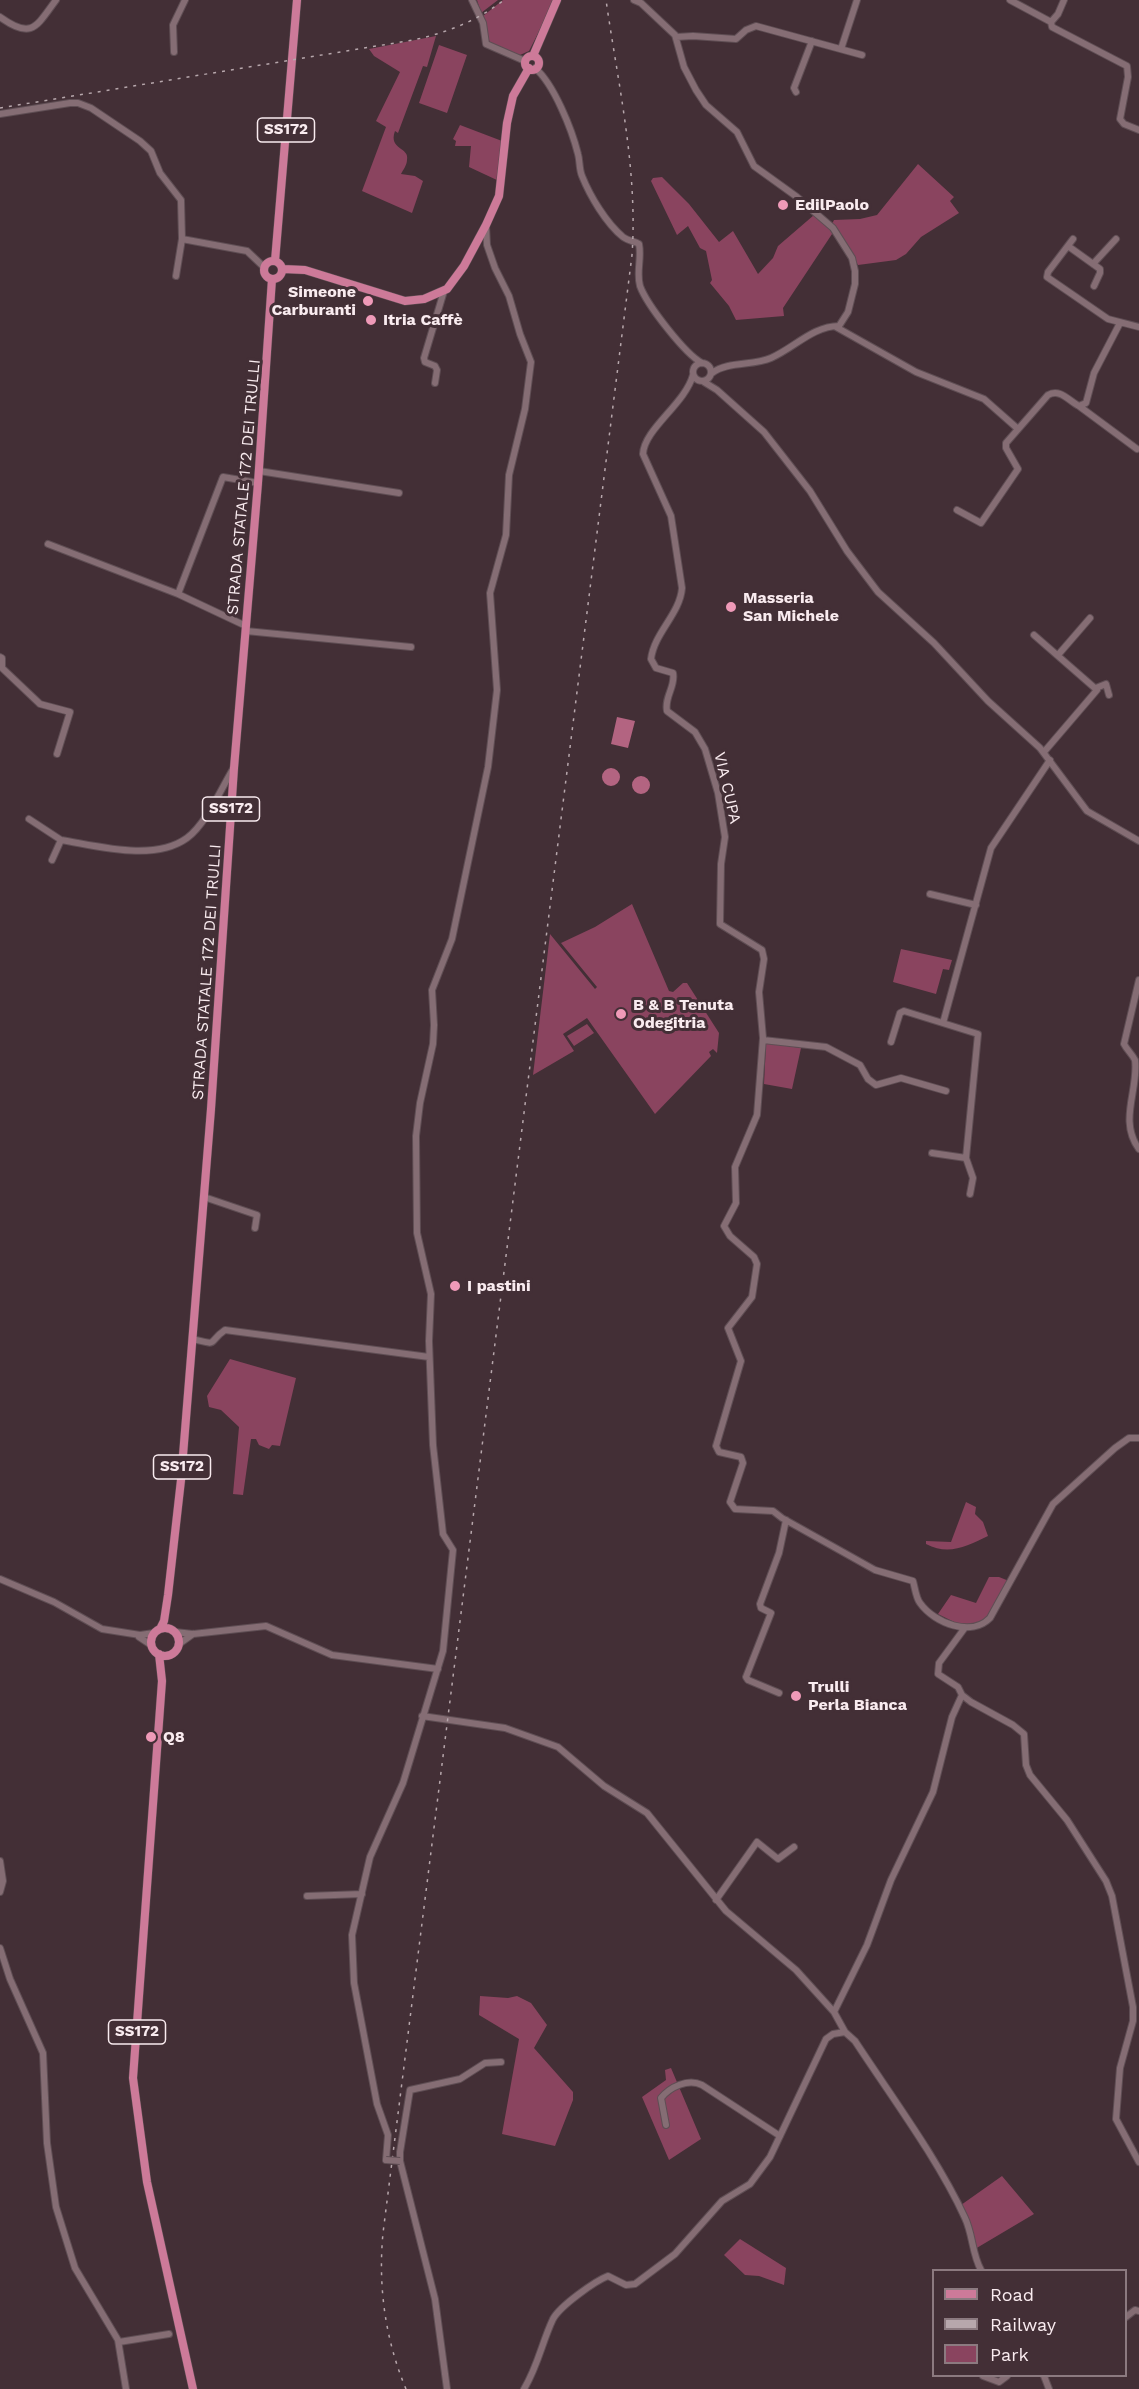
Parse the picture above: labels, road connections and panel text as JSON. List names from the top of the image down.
{
  "streets": {
    "main road": ["SS172", "STRADA STATALE 172 DEI TRULLI"],
    "street": ["VIA CUPA"]
  },
  "crossings": [
    ["SS172", "STRADA STATALE 172 DEI TRULLI"]
  ],
  "places": [
    "EdilPaolo",
    "Simeone Carburanti",
    "Itria Caffè",
    "Masseria San Michele",
    "B & B Tenuta Odegitria",
    "I pastini",
    "Trulli Perla Bianca",
    "Q8"
  ],
  "legend": ["Road", "Railway", "Park"]
}
